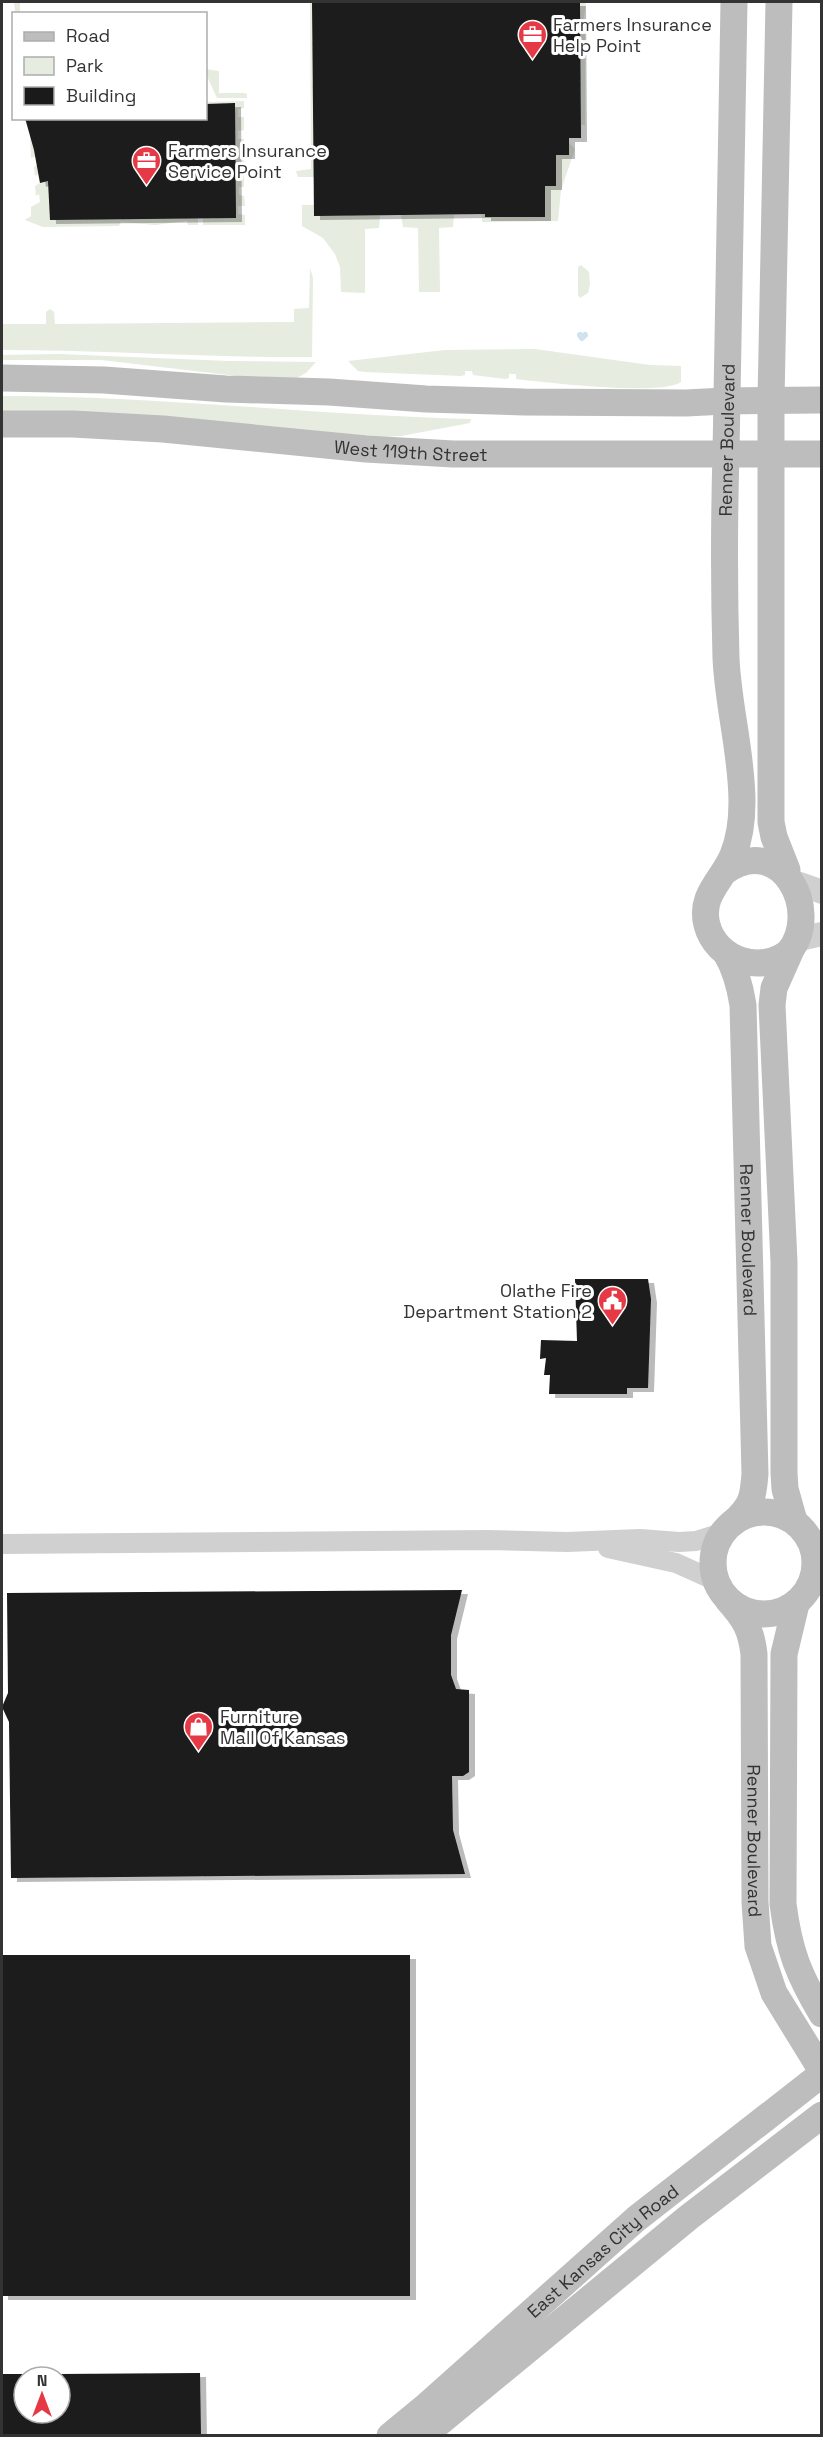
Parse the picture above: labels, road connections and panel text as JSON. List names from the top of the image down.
{
  "streets": {
    "main road": ["Renner Boulevard", "West 119th Street", "East Kansas City Road"]
  },
  "crossings": [
    ["Renner Boulevard", "West 119th Street"],
    ["Renner Boulevard", "East Kansas City Road"]
  ],
  "places": {
    "office": ["Farmers Insurance Help Point", "Farmers Insurance Service Point"],
    "public building": ["Olathe Fire Department Station 2"],
    "shop": ["Furniture Mall Of Kansas"]
  },
  "legend": ["Road", "Park", "Building"],
  "north": "top"
}
